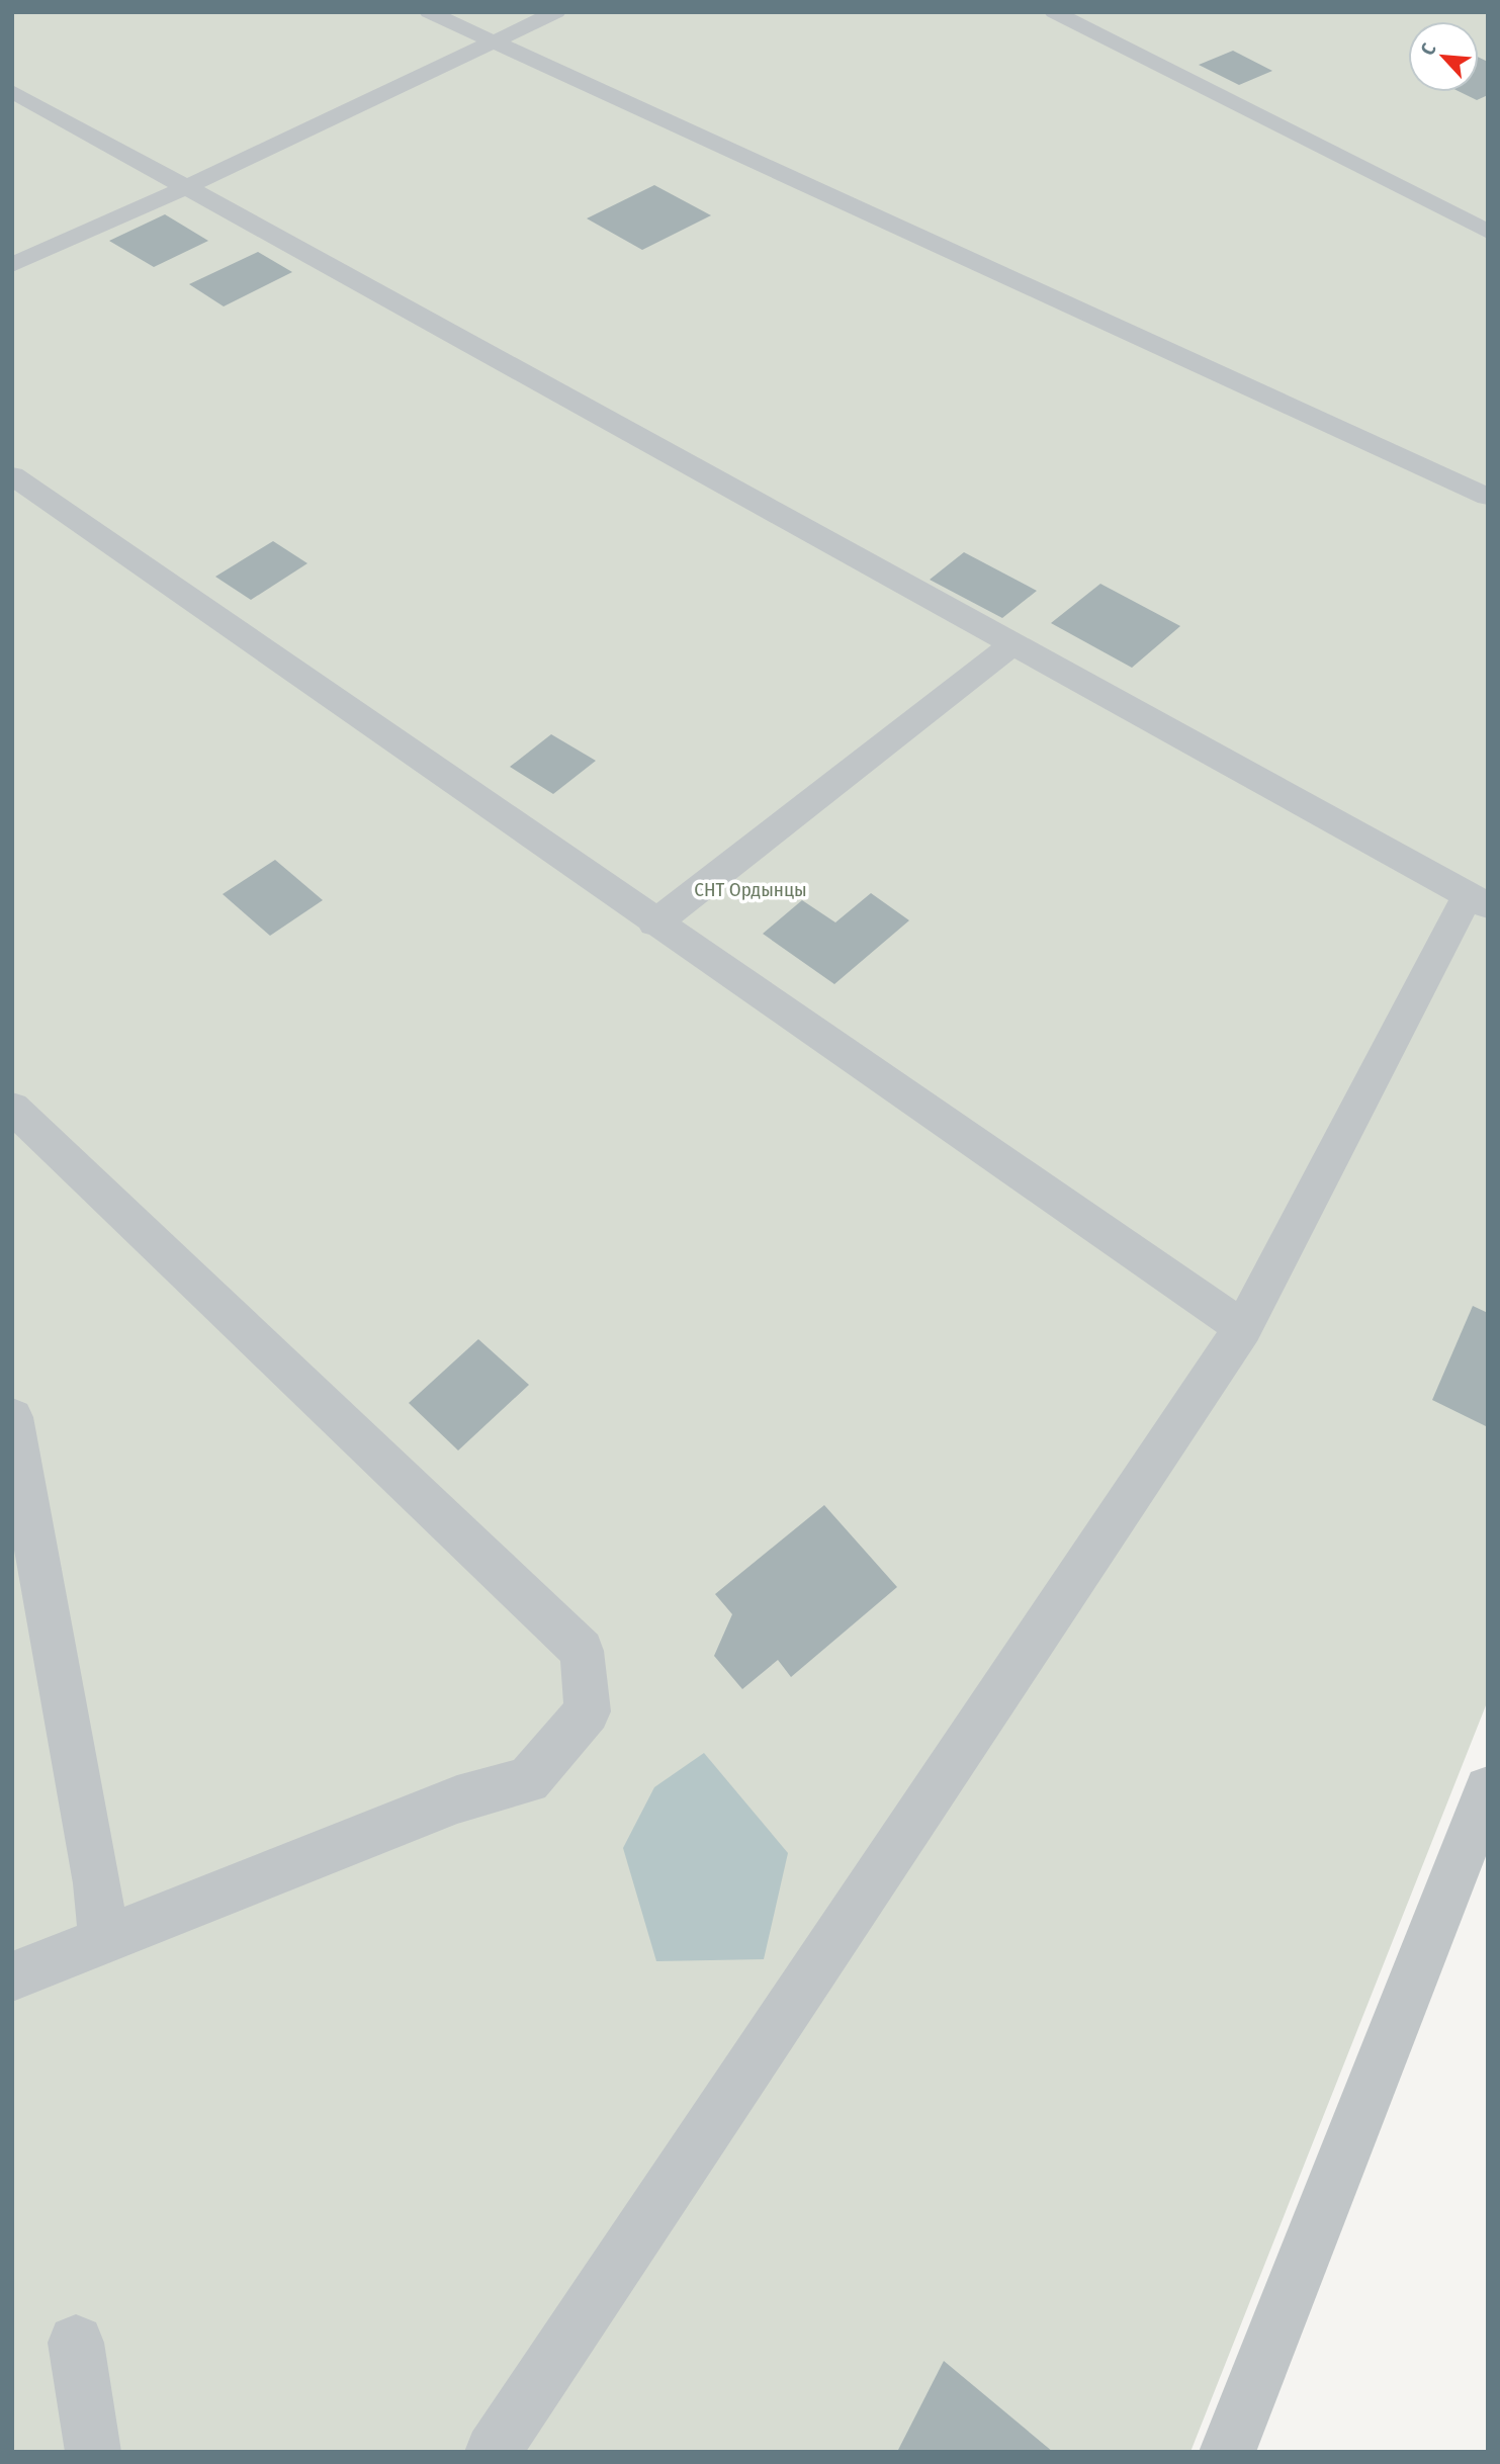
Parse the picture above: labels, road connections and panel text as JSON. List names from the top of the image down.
{
  "parks": ["СНТ Ордынцы"],
  "north": "top left"
}
